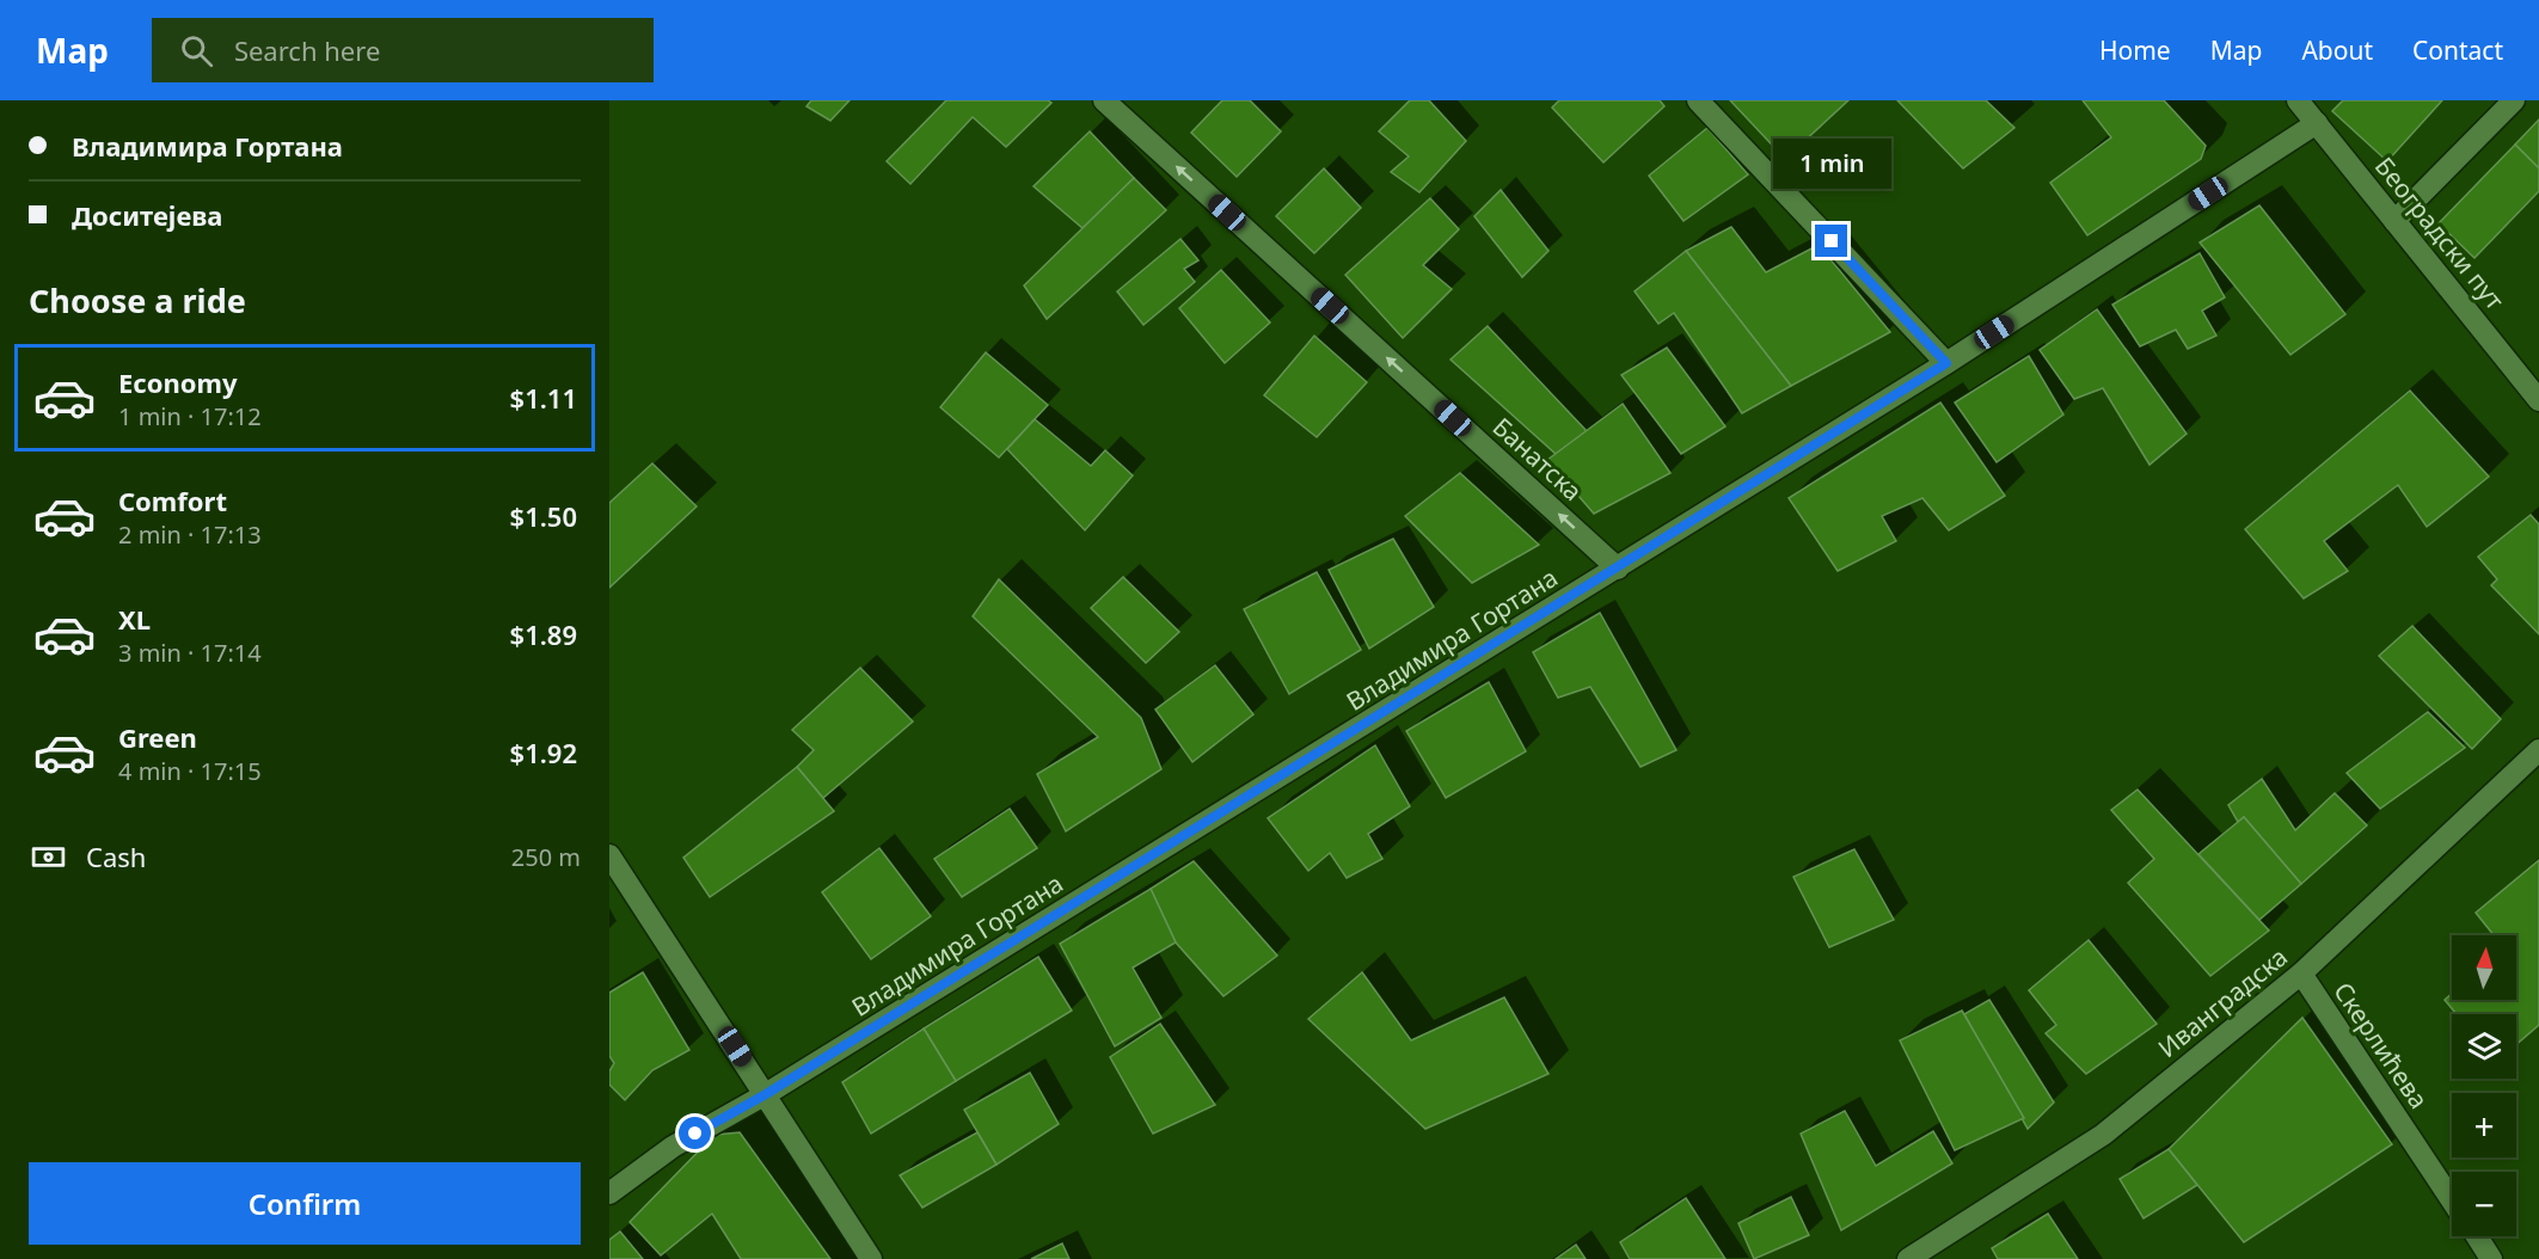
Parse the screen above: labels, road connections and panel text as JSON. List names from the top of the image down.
{
  "streets": {
    "street": [
      "Београдски пут",
      "Банатска",
      "Владимира Гортана",
      "Иванградска",
      "Скерлићева"
    ]
  },
  "crossings": [
    ["Београдски пут", "Владимира Гортана"],
    ["Банатска", "Владимира Гортана"],
    ["Иванградска", "Скерлићева"]
  ],
  "one_way": ["Банатска"],
  "north": "top",
  "page": {
    "header": "Map",
    "search": "Search here",
    "nav": [
      "Home",
      "Map",
      "About",
      "Contact"
    ],
    "banner": ["Владимира Гортана", "Доситејева"],
    "bubble": "1 min",
    "heading": "Choose a ride",
    "list": [
      {
        "name": "Economy",
        "note": "1 min · 17:12",
        "value": "$1.11"
      },
      {
        "name": "Comfort",
        "note": "2 min · 17:13",
        "value": "$1.50"
      },
      {
        "name": "XL",
        "note": "3 min · 17:14",
        "value": "$1.89"
      },
      {
        "name": "Green",
        "note": "4 min · 17:15",
        "value": "$1.92"
      }
    ],
    "pay": ["Cash", "250 m"],
    "map_buttons": ["+", "−"],
    "buttons": "Confirm"
  }
}
